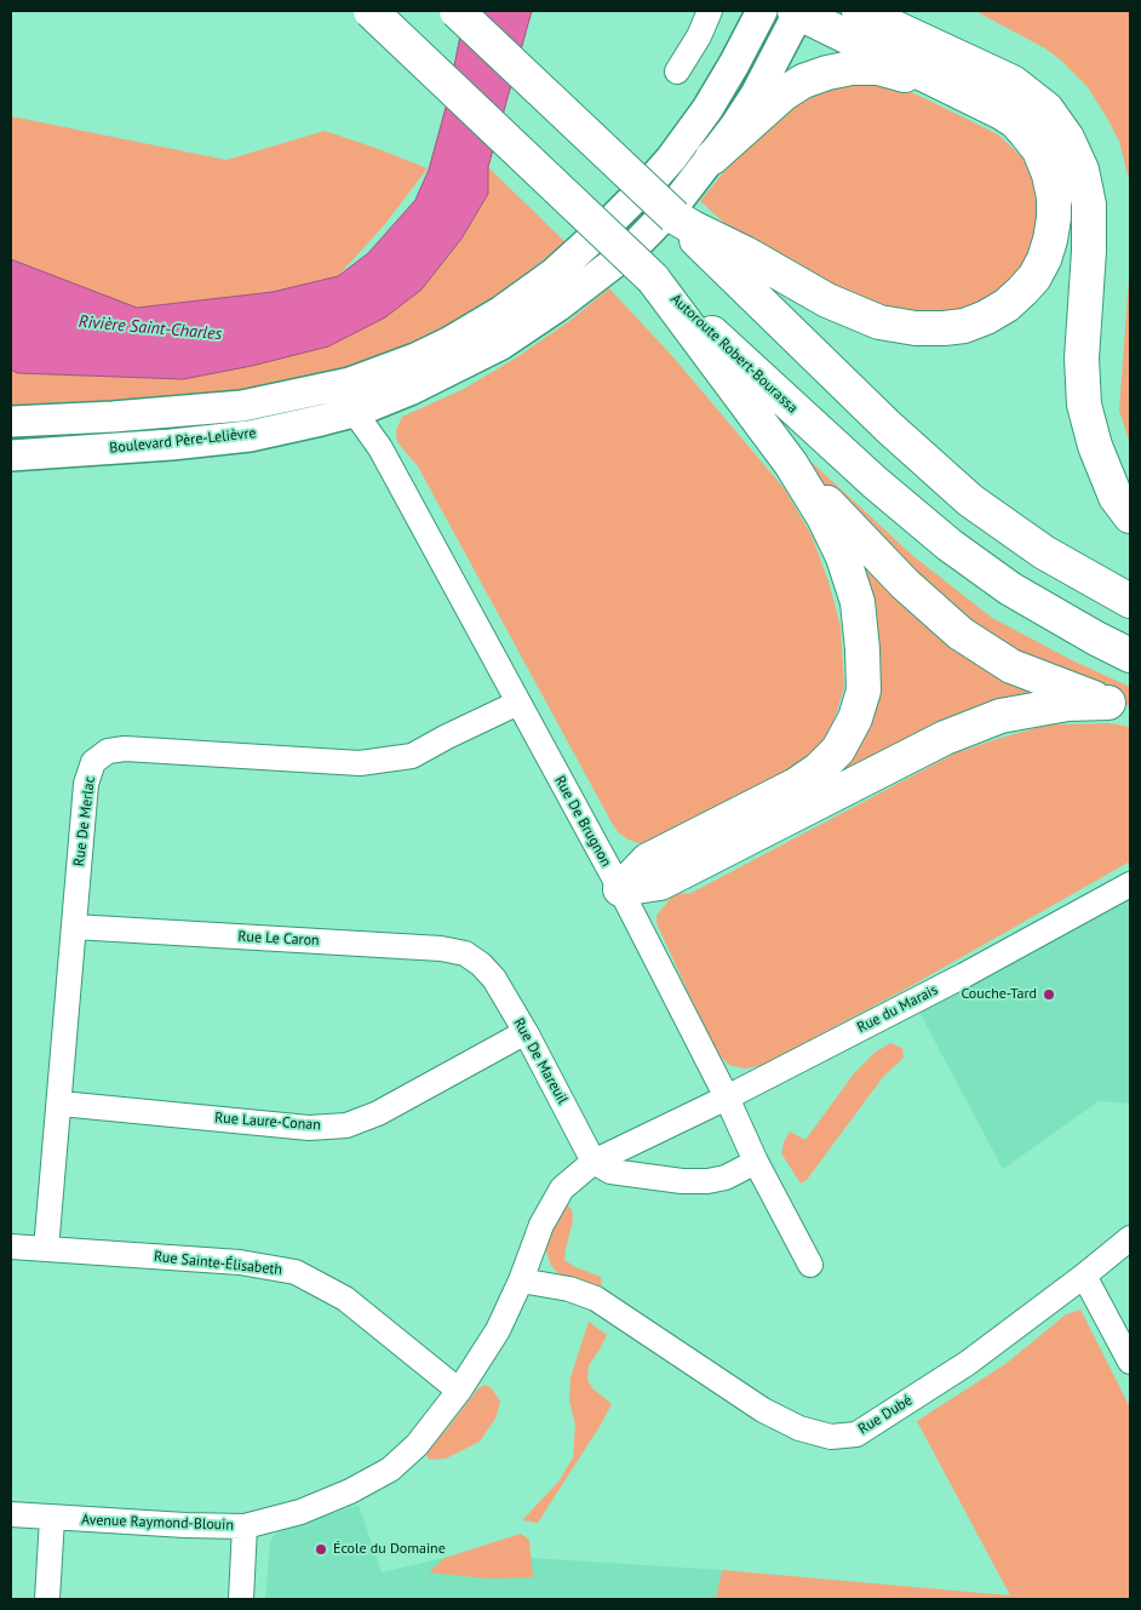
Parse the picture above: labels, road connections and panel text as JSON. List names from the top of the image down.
{
  "streets": {
    "highway": ["Autoroute Robert-Bourassa"],
    "main road": ["Boulevard Père-Lelièvre"],
    "street": [
      "Rue De Merlac",
      "Rue De Brugnon",
      "Rue Le Caron",
      "Rue du Marais",
      "Rue De Mareuil",
      "Rue Laure-Conan",
      "Rue Sainte-Élisabeth",
      "Rue Dubé",
      "Avenue Raymond-Blouin"
    ]
  },
  "crossings": [
    ["Boulevard Père-Lelièvre", "Rue De Brugnon"],
    ["Rue De Merlac", "Rue De Brugnon"],
    ["Rue De Merlac", "Rue Le Caron"],
    ["Rue De Merlac", "Rue Laure-Conan"],
    ["Rue De Merlac", "Rue Sainte-Élisabeth"],
    ["Rue De Brugnon", "Rue du Marais"],
    ["Rue De Brugnon", "Avenue Raymond-Blouin"],
    ["Rue Le Caron", "Rue De Mareuil"],
    ["Rue du Marais", "Avenue Raymond-Blouin"],
    ["Rue De Mareuil", "Rue Laure-Conan"],
    ["Rue De Mareuil", "Avenue Raymond-Blouin"],
    ["Rue Sainte-Élisabeth", "Avenue Raymond-Blouin"],
    ["Rue Dubé", "Avenue Raymond-Blouin"]
  ],
  "water": ["Rivière Saint-Charles"],
  "places": ["Couche-Tard", "École du Domaine"]
}
